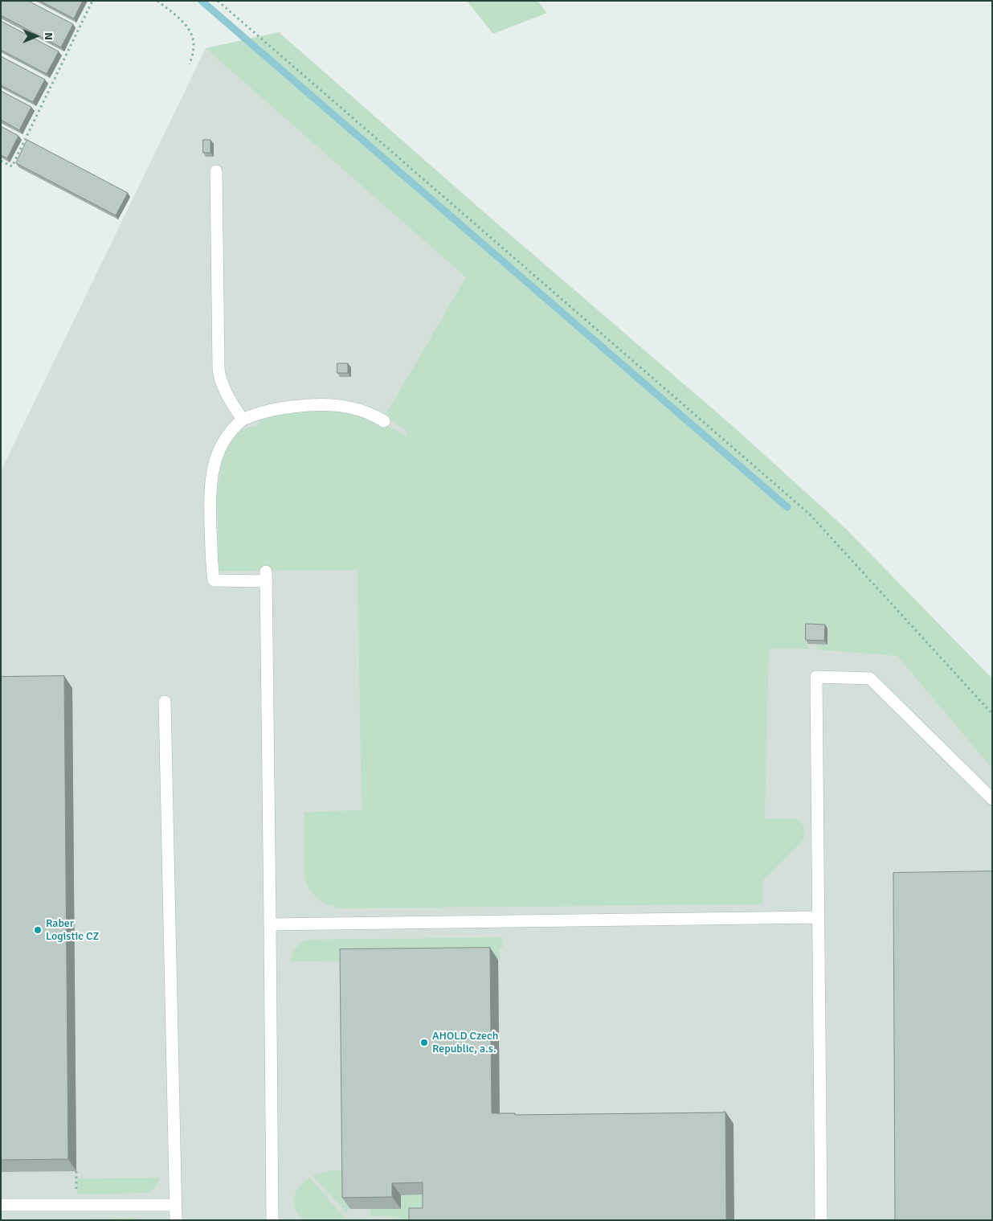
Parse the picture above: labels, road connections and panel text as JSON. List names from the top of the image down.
{
  "places": ["Raber Logistic CZ", "AHOLD Czech Republic, a.s."],
  "north": "right"
}
